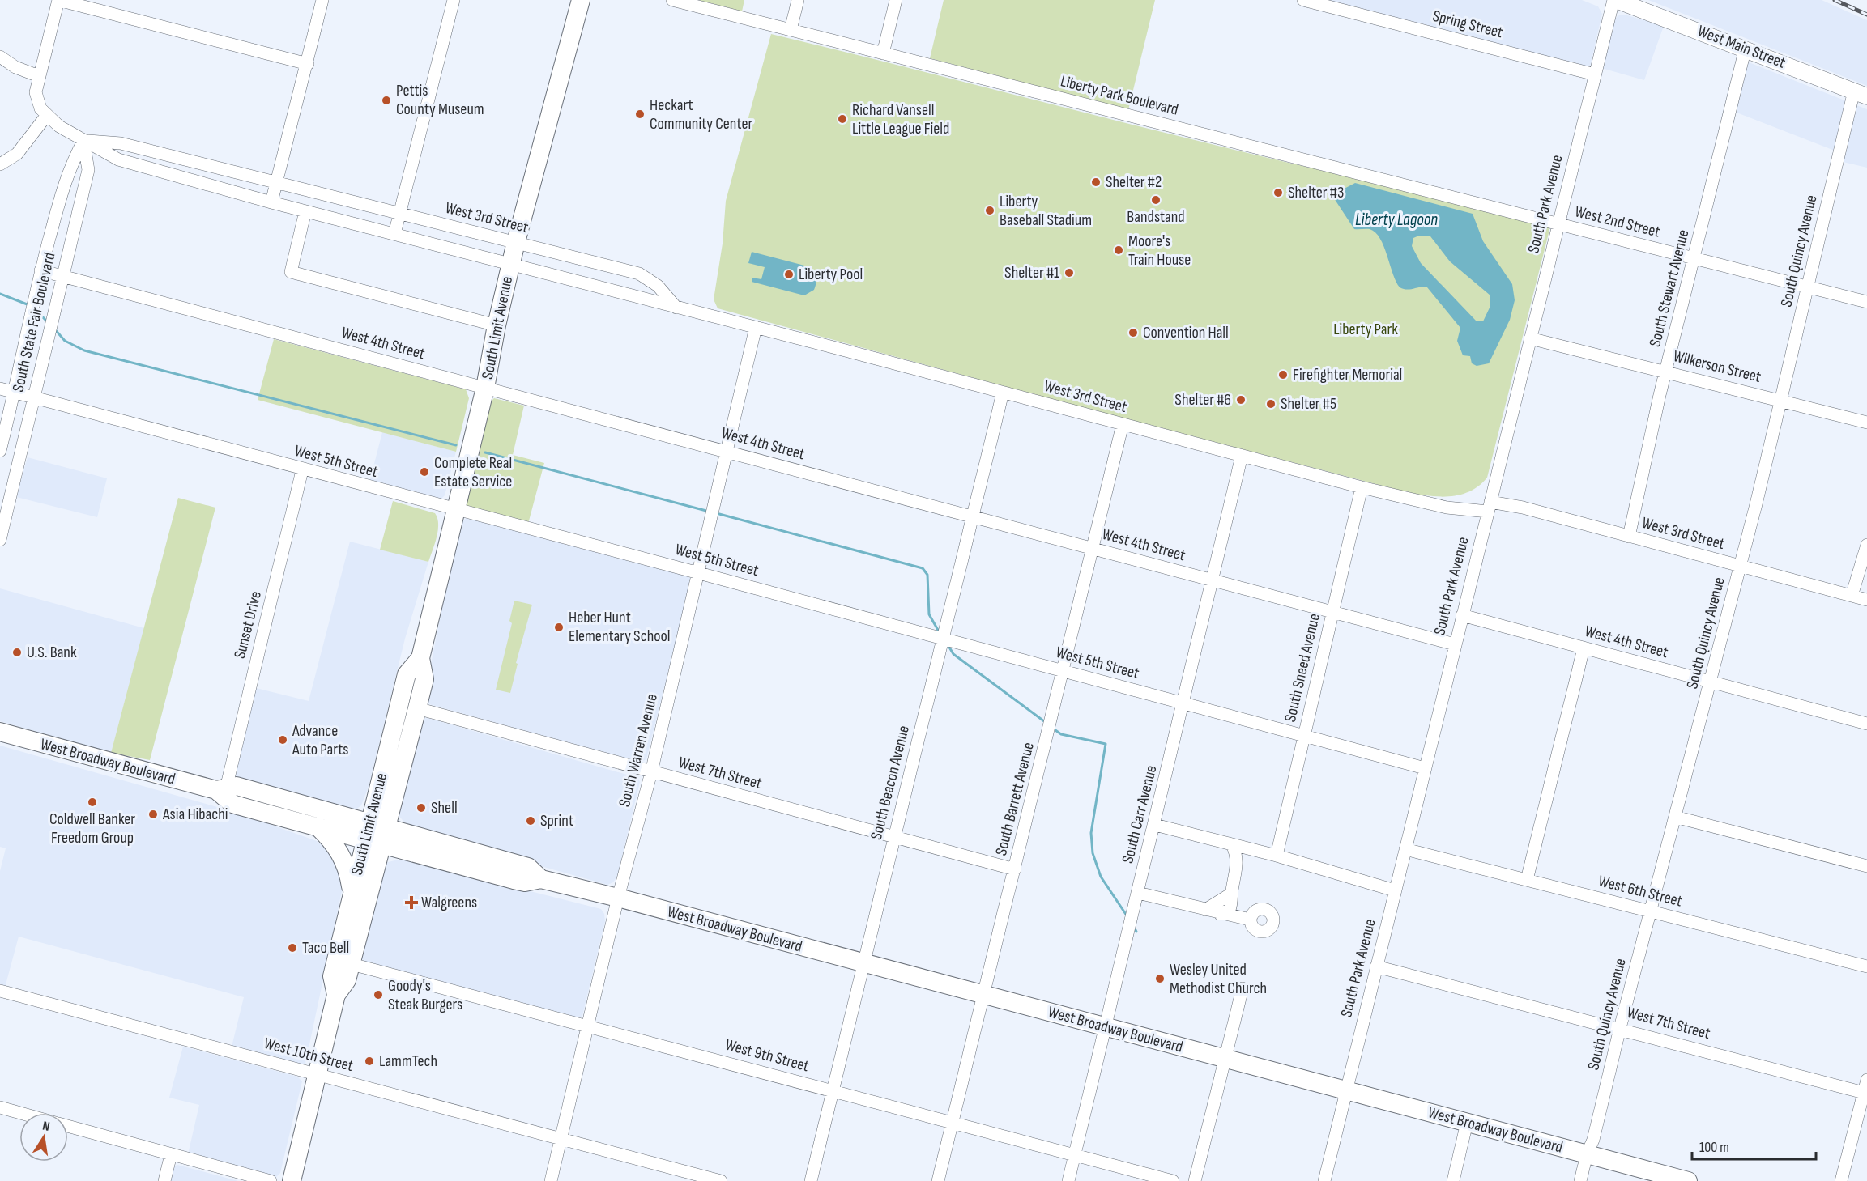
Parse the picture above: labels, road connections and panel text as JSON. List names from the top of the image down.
{
  "streets": {
    "highway": ["South Limit Avenue", "West Broadway Boulevard"],
    "main road": ["West Main Street"],
    "street": [
      "Spring Street",
      "Liberty Park Boulevard",
      "South Park Avenue",
      "West 3rd Street",
      "West 2nd Street",
      "South Quincy Avenue",
      "South Stewart Avenue",
      "South State Fair Boulevard",
      "West 4th Street",
      "Wilkerson Street",
      "West 5th Street",
      "Sunset Drive",
      "South Sneed Avenue",
      "South Warren Avenue",
      "West 7th Street",
      "South Beacon Avenue",
      "South Barrett Avenue",
      "South Carr Avenue",
      "West 6th Street",
      "West 10th Street",
      "West 9th Street"
    ]
  },
  "crossings": [
    ["Spring Street", "South Park Avenue"],
    ["West Main Street", "South Park Avenue"],
    ["West Main Street", "South Quincy Avenue"],
    ["West Main Street", "South Stewart Avenue"],
    ["Liberty Park Boulevard", "South Park Avenue"],
    ["Liberty Park Boulevard", "West 2nd Street"],
    ["South Park Avenue", "West 3rd Street"],
    ["South Park Avenue", "West 2nd Street"],
    ["South Park Avenue", "West 4th Street"],
    ["South Park Avenue", "Wilkerson Street"],
    ["South Park Avenue", "West 5th Street"],
    ["South Park Avenue", "West Broadway Boulevard"],
    ["South Park Avenue", "West 7th Street"],
    ["South Park Avenue", "West 6th Street"],
    ["West 3rd Street", "South Quincy Avenue"],
    ["West 3rd Street", "South Stewart Avenue"],
    ["West 3rd Street", "South State Fair Boulevard"],
    ["West 3rd Street", "South Limit Avenue"],
    ["West 3rd Street", "South Sneed Avenue"],
    ["West 3rd Street", "South Warren Avenue"],
    ["West 3rd Street", "South Beacon Avenue"],
    ["West 3rd Street", "South Barrett Avenue"],
    ["West 3rd Street", "South Carr Avenue"],
    ["West 2nd Street", "South Quincy Avenue"],
    ["West 2nd Street", "South Stewart Avenue"],
    ["South Quincy Avenue", "West 4th Street"],
    ["South Quincy Avenue", "Wilkerson Street"],
    ["South Quincy Avenue", "West Broadway Boulevard"],
    ["South Quincy Avenue", "West 7th Street"],
    ["South Quincy Avenue", "West 6th Street"],
    ["South Stewart Avenue", "Wilkerson Street"],
    ["South State Fair Boulevard", "West 4th Street"],
    ["South State Fair Boulevard", "West 5th Street"],
    ["South Limit Avenue", "West 4th Street"],
    ["South Limit Avenue", "West 5th Street"],
    ["South Limit Avenue", "West Broadway Boulevard"],
    ["South Limit Avenue", "West 7th Street"],
    ["South Limit Avenue", "West 10th Street"],
    ["South Limit Avenue", "West 9th Street"],
    ["West 4th Street", "South Sneed Avenue"],
    ["West 4th Street", "South Warren Avenue"],
    ["West 4th Street", "South Beacon Avenue"],
    ["West 4th Street", "South Barrett Avenue"],
    ["West 4th Street", "South Carr Avenue"],
    ["West 5th Street", "Sunset Drive"],
    ["West 5th Street", "South Sneed Avenue"],
    ["West 5th Street", "South Warren Avenue"],
    ["West 5th Street", "South Beacon Avenue"],
    ["West 5th Street", "South Barrett Avenue"],
    ["West 5th Street", "South Carr Avenue"],
    ["Sunset Drive", "West Broadway Boulevard"],
    ["South Warren Avenue", "West Broadway Boulevard"],
    ["South Warren Avenue", "West 7th Street"],
    ["South Warren Avenue", "West 10th Street"],
    ["South Warren Avenue", "West 9th Street"],
    ["West Broadway Boulevard", "South Beacon Avenue"],
    ["West Broadway Boulevard", "South Barrett Avenue"],
    ["West Broadway Boulevard", "South Carr Avenue"],
    ["West 7th Street", "South Beacon Avenue"],
    ["West 7th Street", "South Barrett Avenue"],
    ["South Beacon Avenue", "West 9th Street"],
    ["South Barrett Avenue", "West 9th Street"],
    ["South Carr Avenue", "West 9th Street"]
  ],
  "water": ["Liberty Lagoon"],
  "parks": ["Liberty Park"],
  "places": {
    "other": [
      "Pettis County Museum",
      "Heckart Community Center",
      "Richard Vansell Little League Field",
      "Shelter #2",
      "Shelter #3",
      "Bandstand",
      "Liberty Baseball Stadium",
      "Moore's Train House",
      "Shelter #1",
      "Liberty Pool",
      "Convention Hall",
      "Firefighter Memorial",
      "Shelter #6",
      "Shelter #5",
      "Complete Real Estate Service",
      "Heber Hunt Elementary School",
      "U.S. Bank",
      "Advance Auto Parts",
      "Coldwell Banker Freedom Group",
      "Shell",
      "Asia Hibachi",
      "Sprint",
      "Taco Bell",
      "Wesley United Methodist Church",
      "Goody's Steak Burgers",
      "LammTech"
    ],
    "health": ["Walgreens"]
  },
  "scale_bar": "100 m",
  "north": "top"
}
